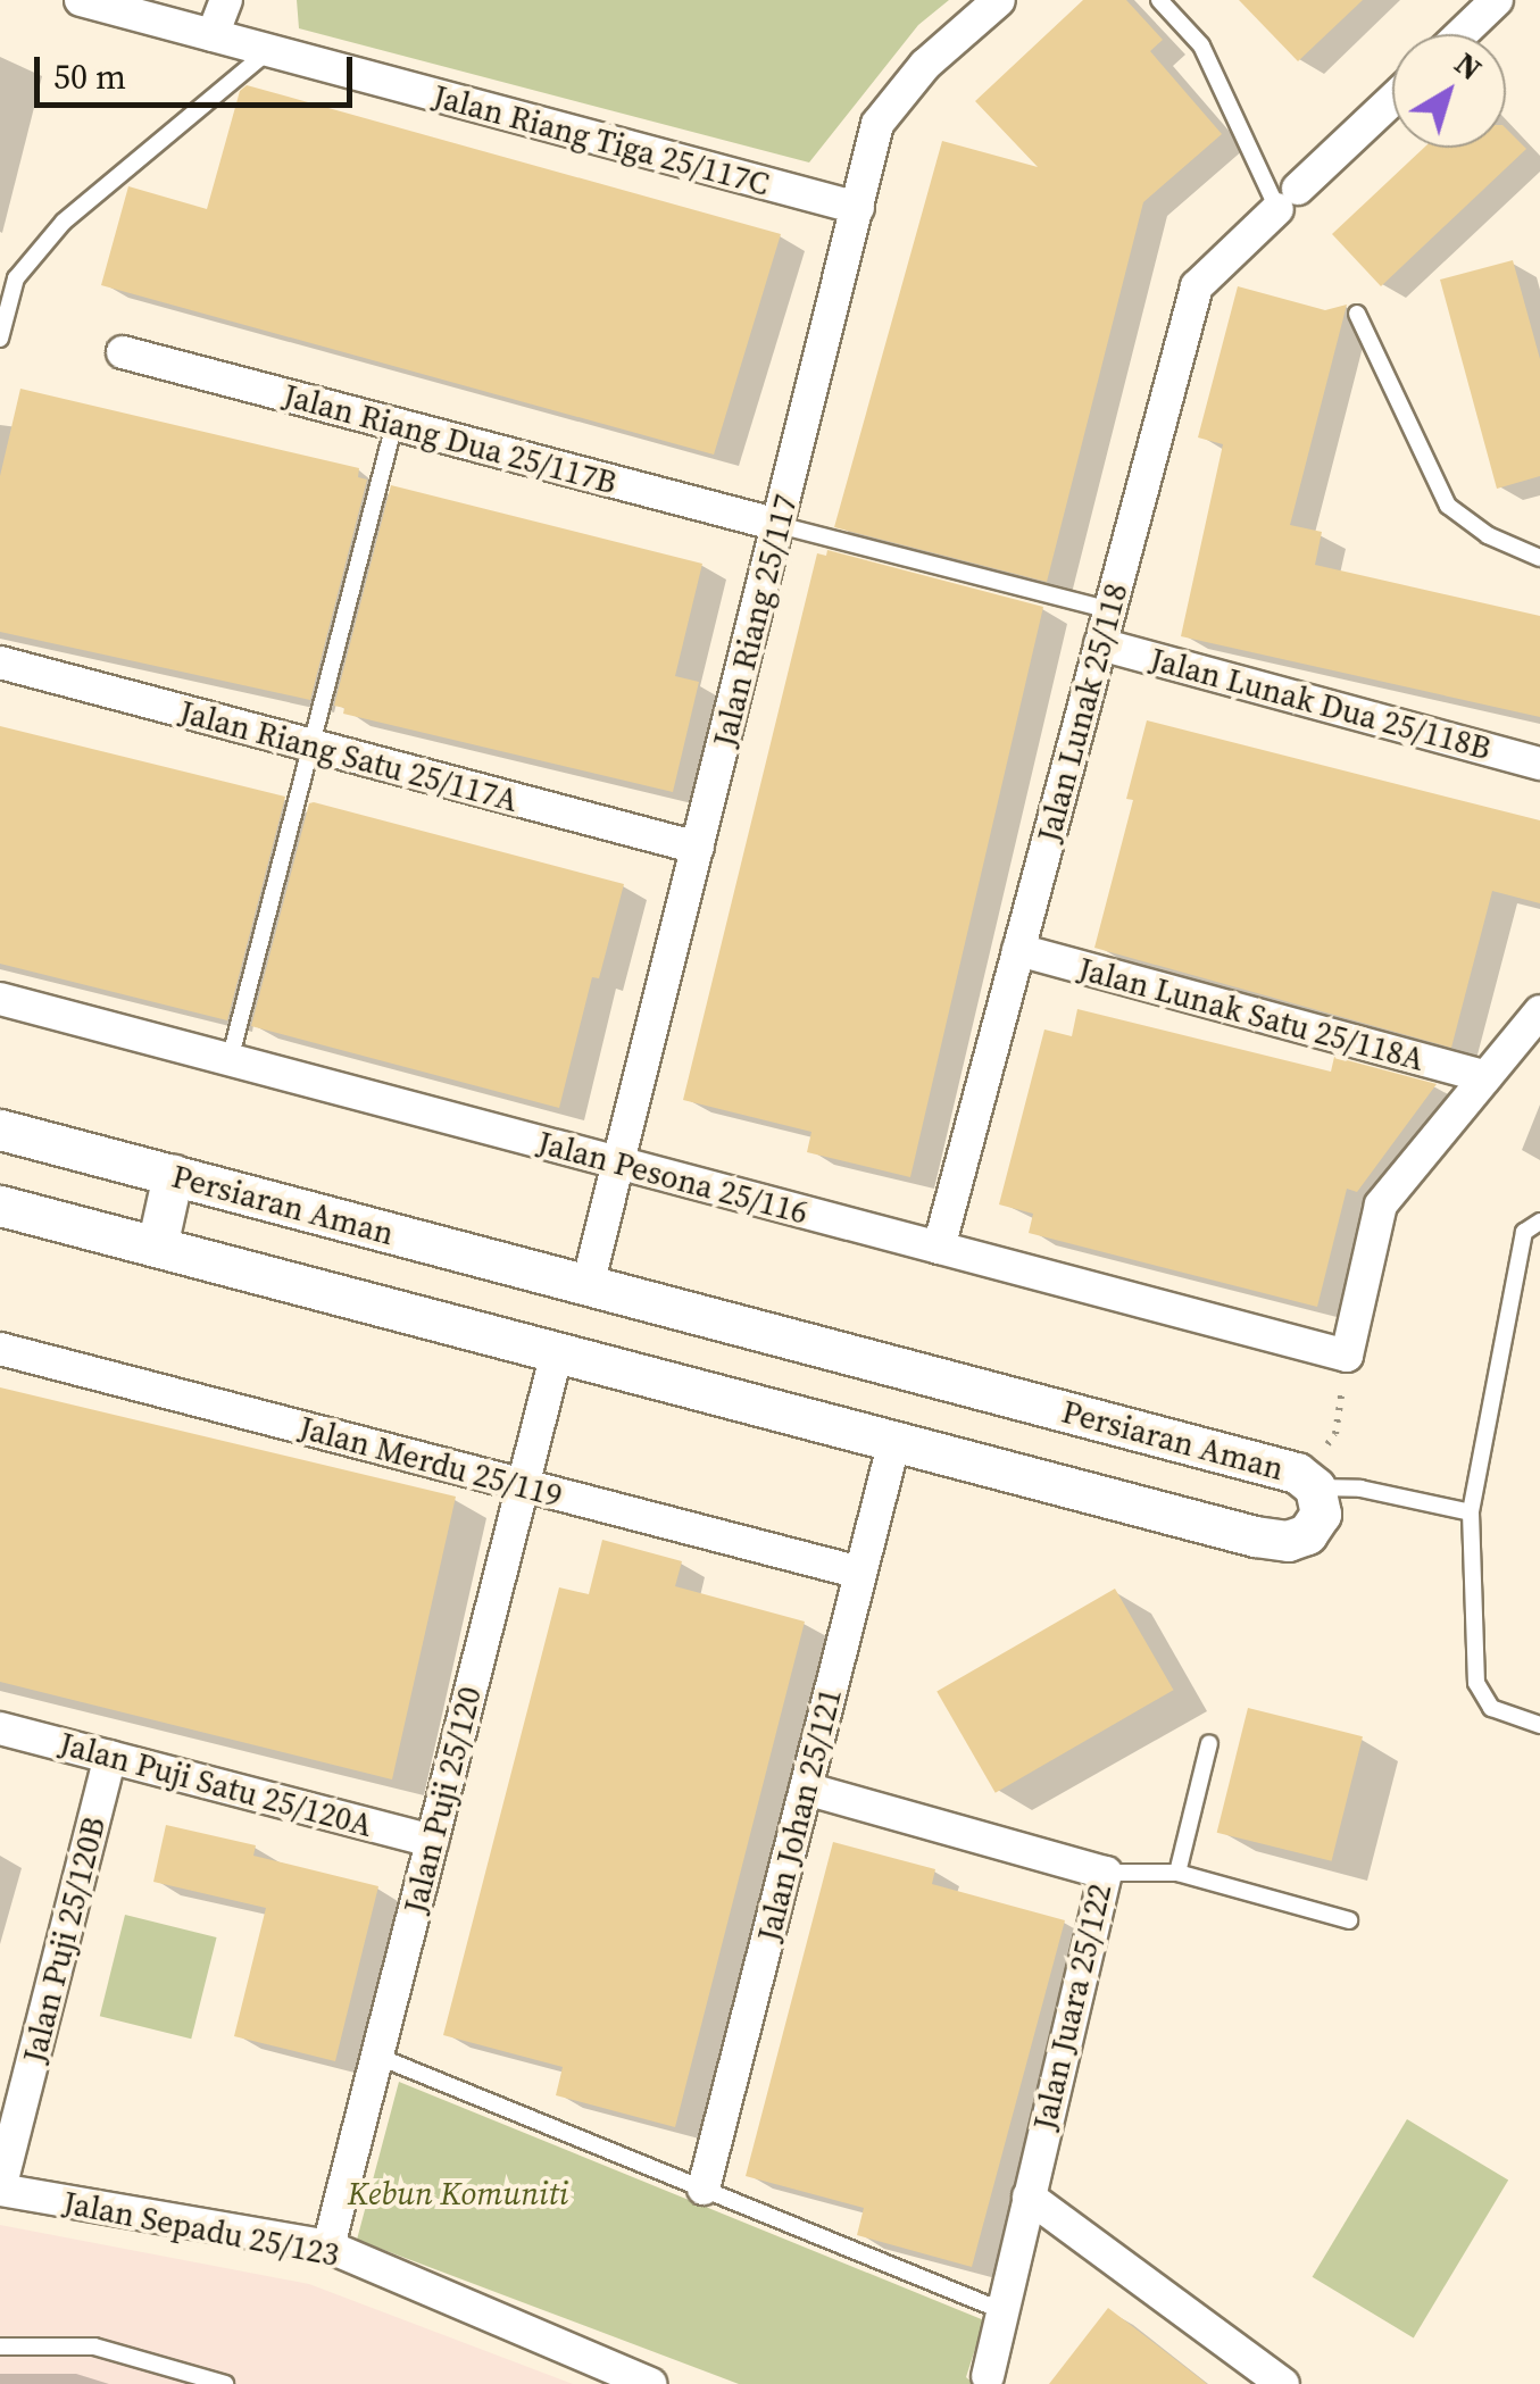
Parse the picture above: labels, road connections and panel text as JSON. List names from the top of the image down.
{
  "streets": {
    "street": [
      "Jalan Riang Tiga 25/117C",
      "Jalan Riang Dua 25/117B",
      "Jalan Riang 25/117",
      "Jalan Lunak Dua 25/118B",
      "Jalan Lunak 25/118",
      "Jalan Riang Satu 25/117A",
      "Jalan Lunak Satu 25/118A",
      "Jalan Pesona 25/116",
      "Persiaran Aman",
      "Jalan Merdu 25/119",
      "Jalan Puji Satu 25/120A",
      "Jalan Puji 25/120",
      "Jalan Johan 25/121",
      "Jalan Puji 25/120B",
      "Jalan Juara 25/122",
      "Jalan Sepadu 25/123"
    ]
  },
  "crossings": [
    ["Jalan Riang Tiga 25/117C", "Jalan Riang 25/117"],
    ["Jalan Riang Dua 25/117B", "Jalan Riang 25/117"],
    ["Jalan Riang 25/117", "Jalan Riang Satu 25/117A"],
    ["Jalan Riang 25/117", "Jalan Pesona 25/116"],
    ["Jalan Riang 25/117", "Persiaran Aman"],
    ["Jalan Lunak Dua 25/118B", "Jalan Lunak 25/118"],
    ["Jalan Lunak 25/118", "Jalan Lunak Satu 25/118A"],
    ["Jalan Lunak 25/118", "Jalan Pesona 25/116"],
    ["Persiaran Aman", "Jalan Puji 25/120"],
    ["Persiaran Aman", "Jalan Johan 25/121"],
    ["Jalan Merdu 25/119", "Jalan Puji 25/120"],
    ["Jalan Merdu 25/119", "Jalan Johan 25/121"],
    ["Jalan Puji Satu 25/120A", "Jalan Puji 25/120"],
    ["Jalan Puji Satu 25/120A", "Jalan Puji 25/120B"],
    ["Jalan Puji 25/120", "Jalan Sepadu 25/123"],
    ["Jalan Johan 25/121", "Jalan Juara 25/122"],
    ["Jalan Puji 25/120B", "Jalan Sepadu 25/123"]
  ],
  "parks": ["Kebun Komuniti"],
  "scale_bar": "50 m",
  "north": "top right"
}
